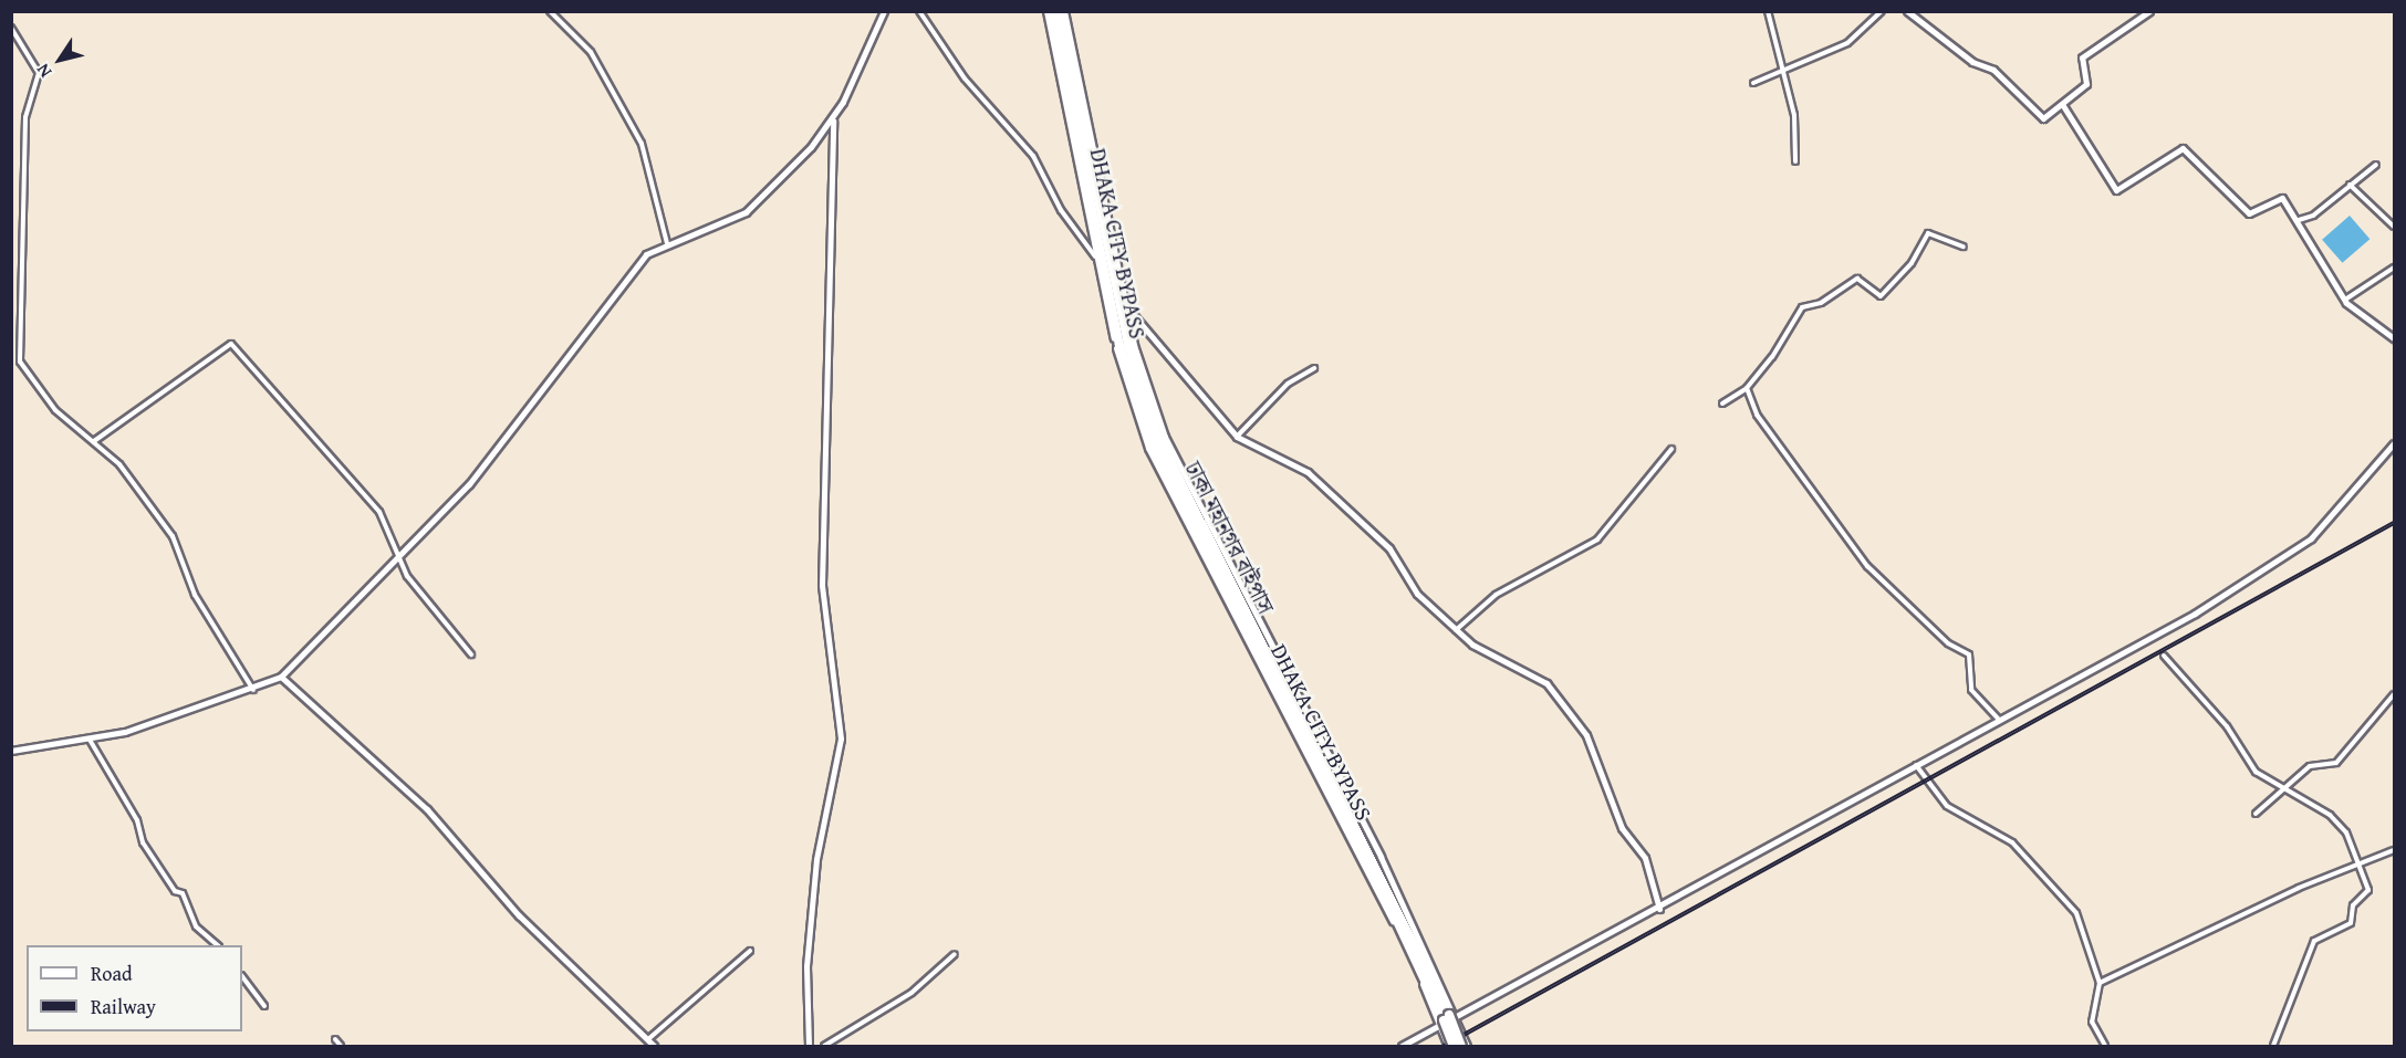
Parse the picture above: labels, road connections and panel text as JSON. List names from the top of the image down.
{
  "streets": {
    "highway": ["DHAKA CITY BYPASS", "ঢাকা মহানগর বাইপাস"]
  },
  "crossings": [
    ["DHAKA CITY BYPASS", "ঢাকা মহানগর বাইপাস"]
  ],
  "legend": ["Road", "Railway"],
  "north": "bottom left"
}
